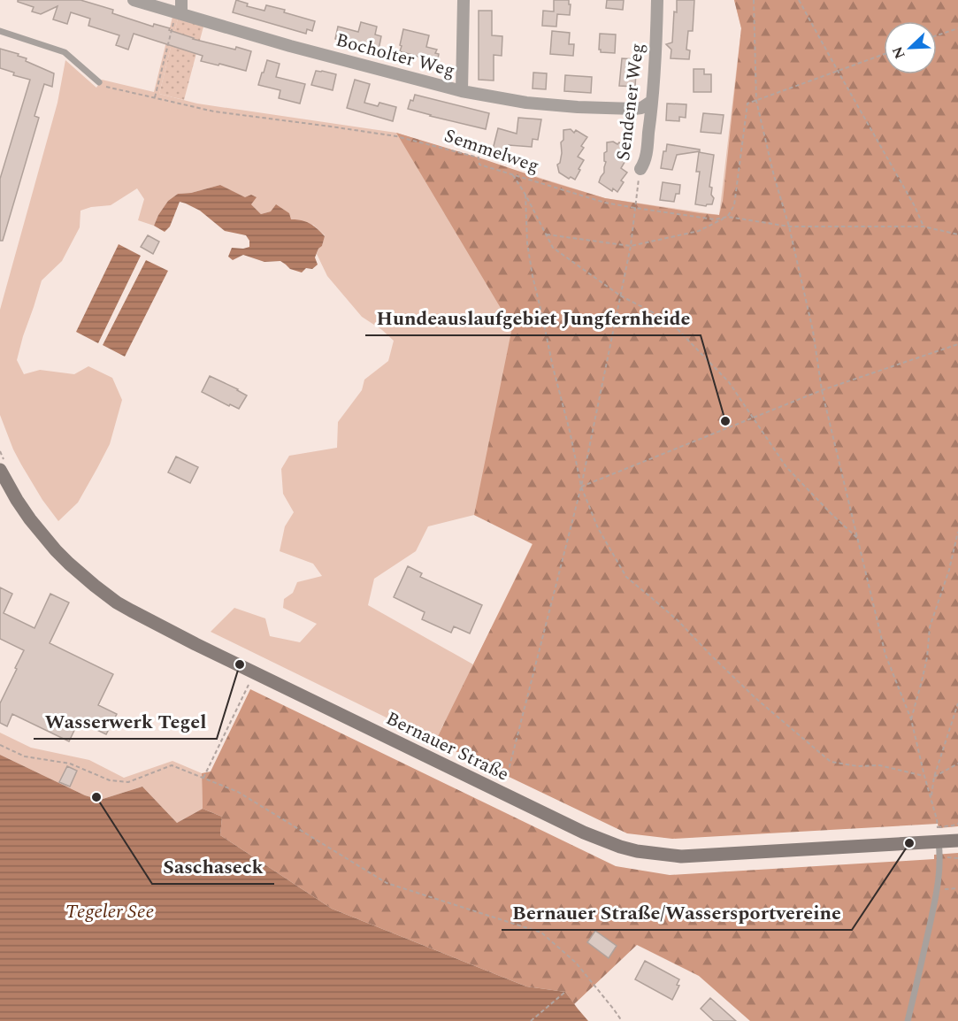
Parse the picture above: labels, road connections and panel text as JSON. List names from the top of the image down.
{
  "streets": {
    "main road": ["Bernauer Straße"],
    "street": ["Bocholter Weg", "Sendener Weg"],
    "path": ["Semmelweg"]
  },
  "crossings": [
    ["Bocholter Weg", "Sendener Weg"],
    ["Sendener Weg", "Semmelweg"]
  ],
  "water": ["Tegeler See"],
  "places": [
    "Hundeauslaufgebiet Jungfernheide",
    "Wasserwerk Tegel",
    "Saschaseck",
    "Bernauer Straße/Wassersportvereine"
  ],
  "north": "bottom left"
}
